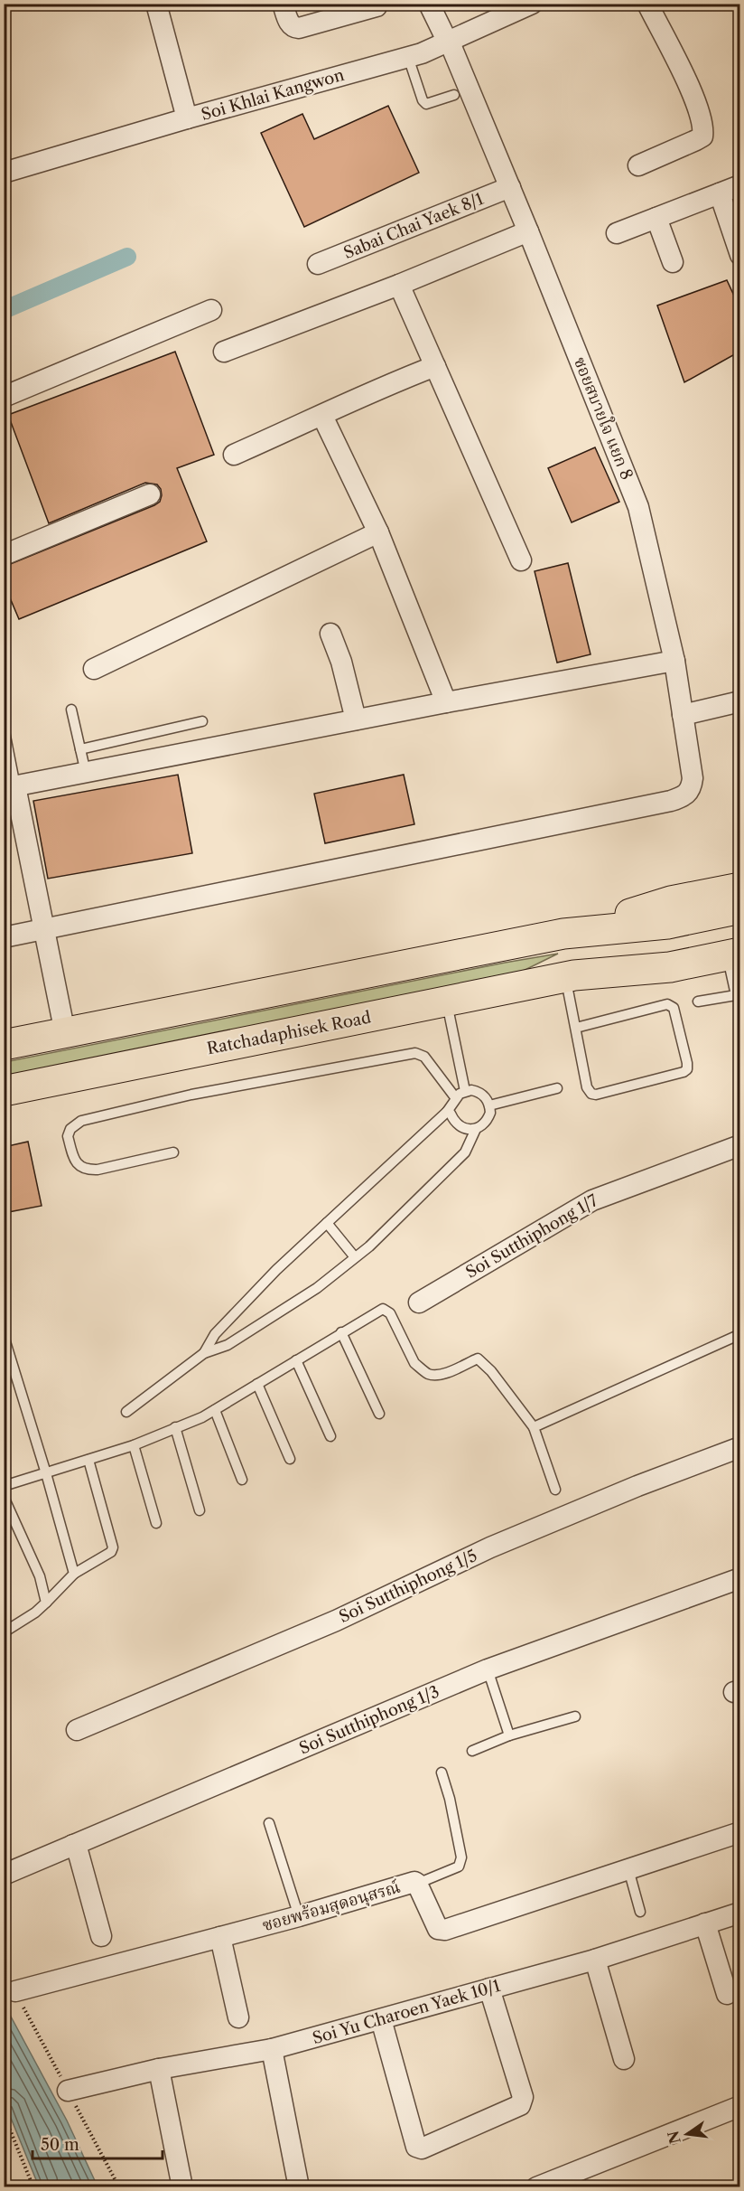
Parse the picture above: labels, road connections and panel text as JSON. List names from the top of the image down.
{
  "streets": {
    "main road": ["Ratchadaphisek Road"],
    "street": [
      "Soi Khlai Kangwon",
      "Sabai Chai Yaek 8/1",
      "ซอยสบายใจ แยก 8",
      "Soi Sutthiphong 1/7",
      "Soi Sutthiphong 1/5",
      "Soi Sutthiphong 1/3",
      "ซอยพร้อมสุดอนุสรณ์",
      "Soi Yu Charoen Yaek 10/1"
    ]
  },
  "crossings": [
    ["Soi Khlai Kangwon", "ซอยสบายใจ แยก 8"],
    ["Sabai Chai Yaek 8/1", "ซอยสบายใจ แยก 8"]
  ],
  "scale_bar": "50 m",
  "north": "left"
}
